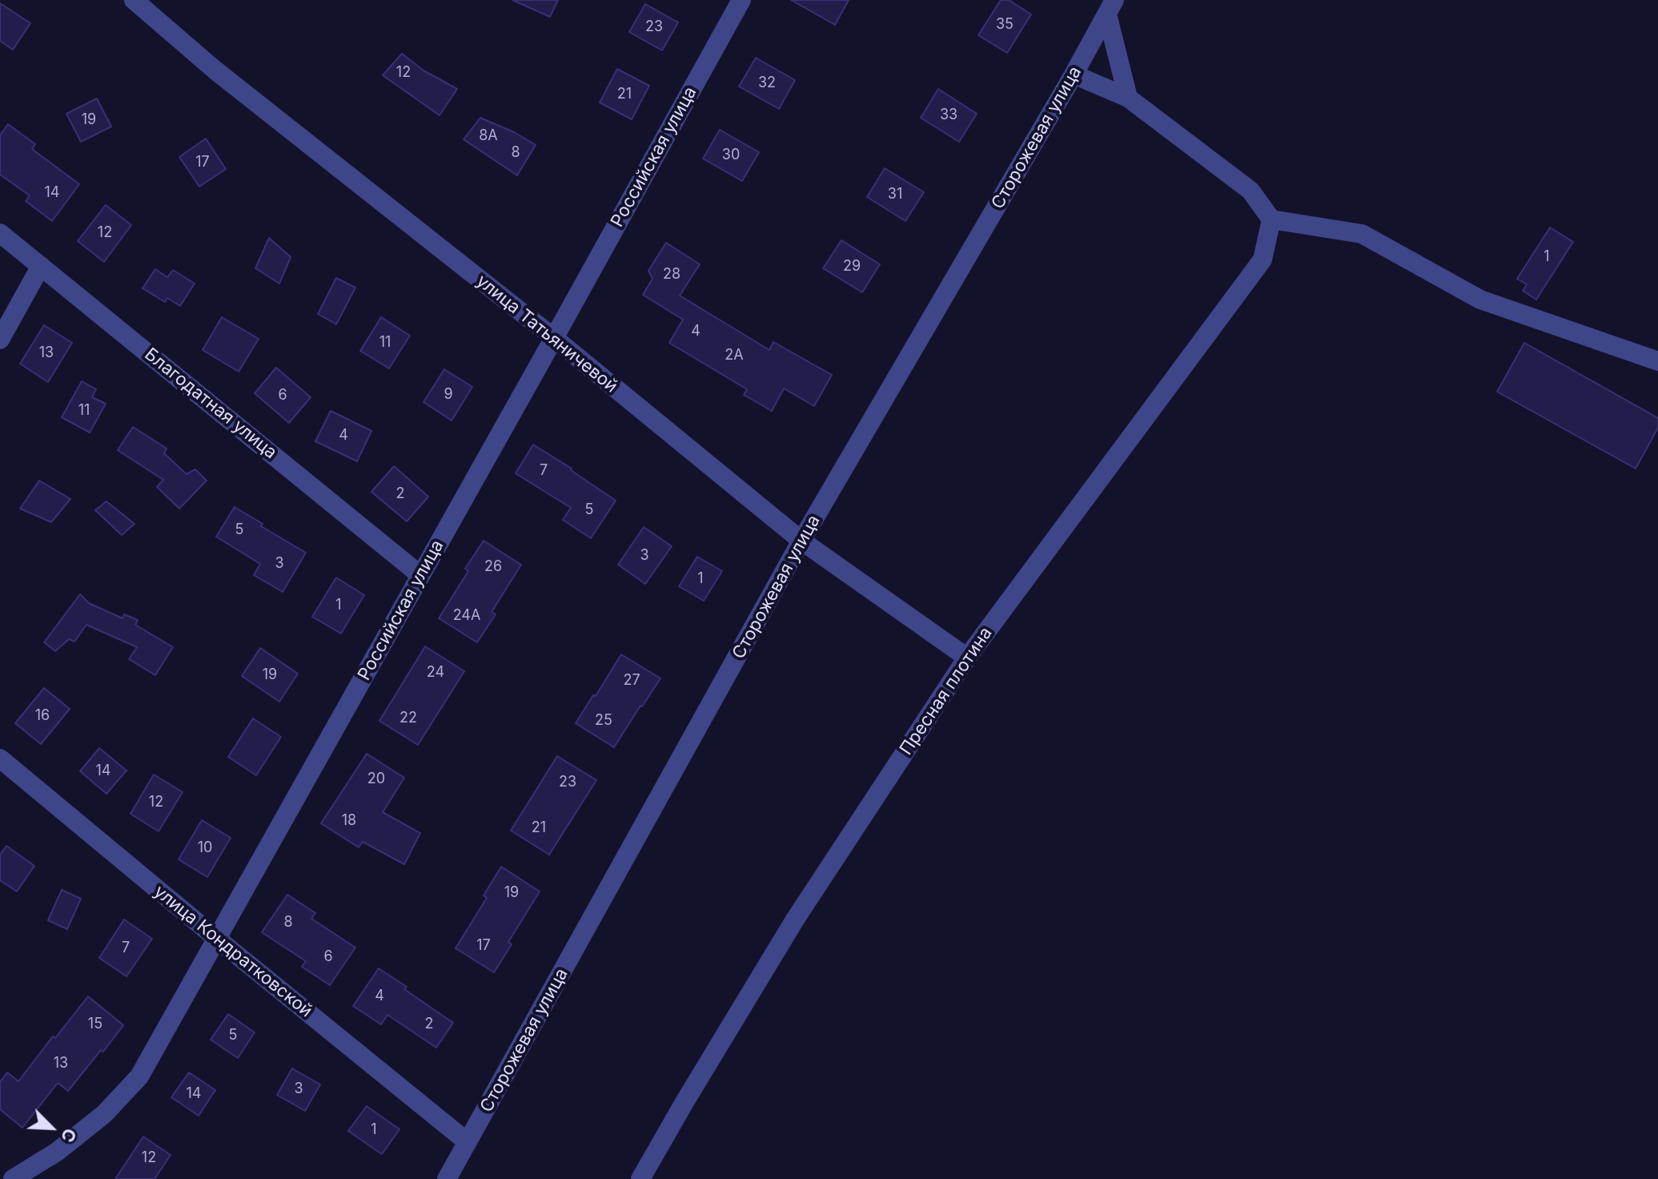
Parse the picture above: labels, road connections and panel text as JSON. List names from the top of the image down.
{
  "streets": {
    "street": [
      "Сторожевая улица",
      "Российская улица",
      "улица Татьяничевой",
      "Благодатная улица",
      "Пресная плотина",
      "улица Кондратковской"
    ]
  },
  "crossings": [
    ["Сторожевая улица", "улица Татьяничевой"],
    ["Сторожевая улица", "улица Кондратковской"],
    ["Российская улица", "улица Татьяничевой"],
    ["Российская улица", "Благодатная улица"],
    ["Российская улица", "улица Кондратковской"],
    ["улица Татьяничевой", "Пресная плотина"]
  ],
  "house_numbers": [
    "35",
    "23",
    "12",
    "32",
    "21",
    "33",
    "19",
    "8А",
    "8",
    "30",
    "17",
    "14",
    "31",
    "12",
    "1",
    "29",
    "28",
    "4",
    "11",
    "13",
    "2А",
    "9",
    "6",
    "11",
    "4",
    "7",
    "2",
    "5",
    "5",
    "3",
    "3",
    "26",
    "1",
    "1",
    "24А",
    "24",
    "19",
    "27",
    "16",
    "22",
    "25",
    "14",
    "20",
    "23",
    "12",
    "18",
    "21",
    "10",
    "19",
    "8",
    "17",
    "7",
    "6",
    "4",
    "15",
    "2",
    "5",
    "13",
    "3",
    "14",
    "1",
    "12"
  ],
  "north": "bottom right"
}
